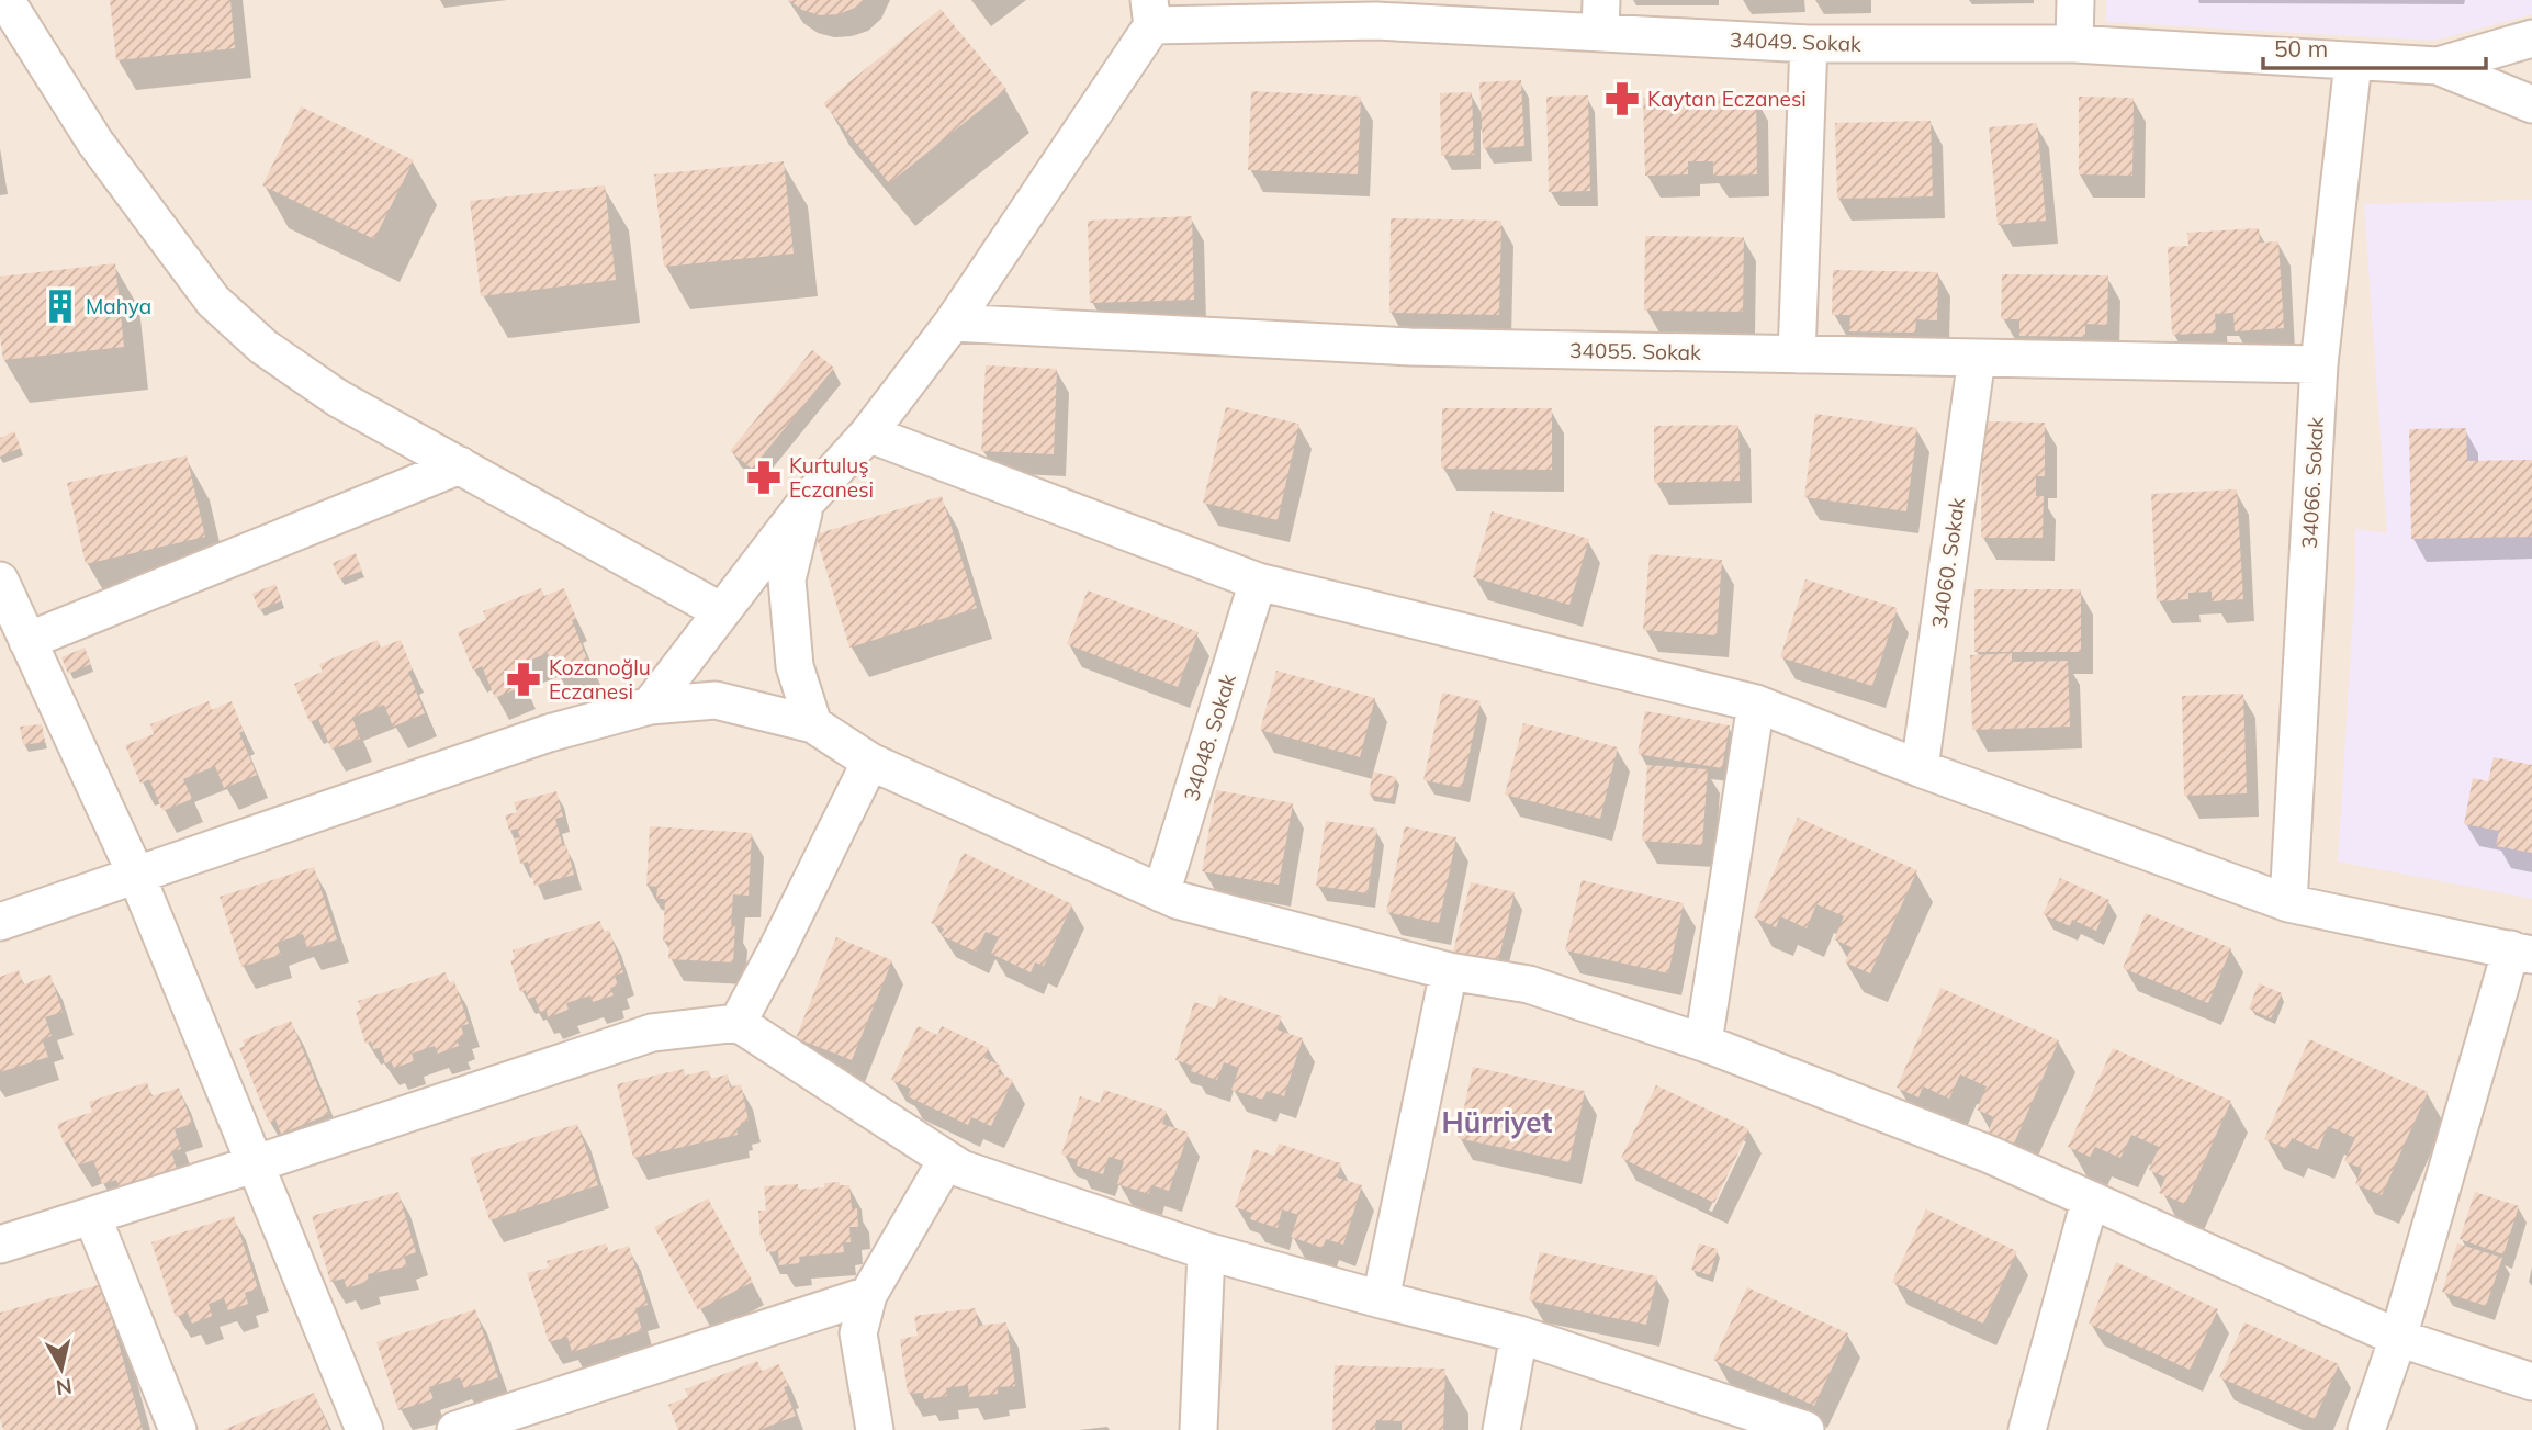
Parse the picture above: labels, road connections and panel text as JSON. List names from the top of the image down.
{
  "streets": {
    "street": [
      "34049. Sokak",
      "34055. Sokak",
      "34066. Sokak",
      "34060. Sokak",
      "34048. Sokak"
    ]
  },
  "crossings": [
    ["34049. Sokak", "34066. Sokak"],
    ["34055. Sokak", "34066. Sokak"],
    ["34055. Sokak", "34060. Sokak"]
  ],
  "districts": ["Hürriyet"],
  "places": {
    "pharmacy": ["Kaytan Eczanesi", "Kurtuluş Eczanesi", "Kozanoğlu Eczanesi"],
    "building": ["Mahya"]
  },
  "scale_bar": "50 m",
  "north": "bottom"
}
